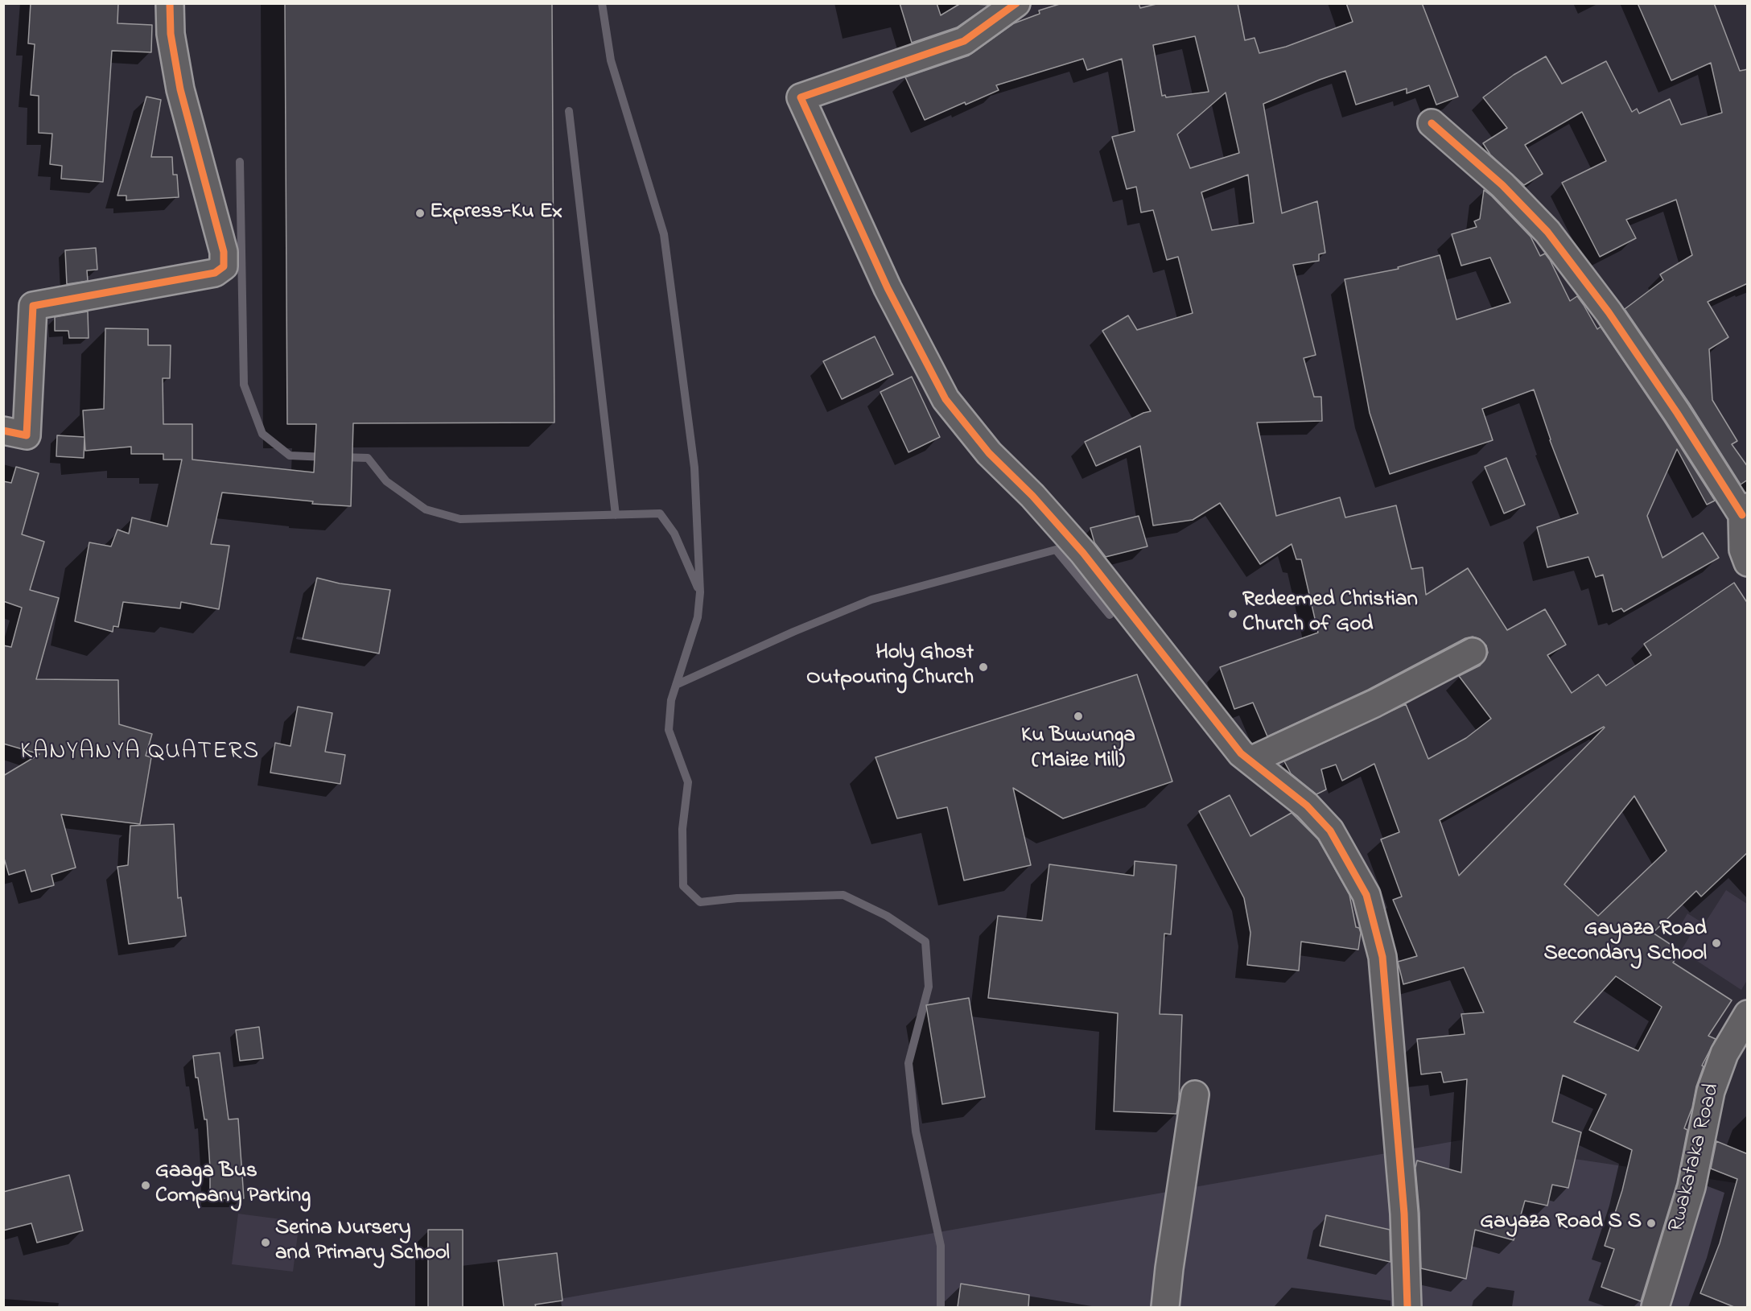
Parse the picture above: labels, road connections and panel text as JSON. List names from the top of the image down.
{
  "streets": {
    "street": ["Rwakataka Road"]
  },
  "districts": ["KANYANYA QUATERS"],
  "places": [
    "Express-Ku Ex",
    "Redeemed Christian Church of God",
    "Holy Ghost Outpouring Church",
    "Ku Buwunga (Maize Mill)",
    "Gayaza Road Secondary School",
    "Gaaga Bus Company Parking",
    "Gayaza Road S S",
    "Serina Nursery and Primary School"
  ]
}
